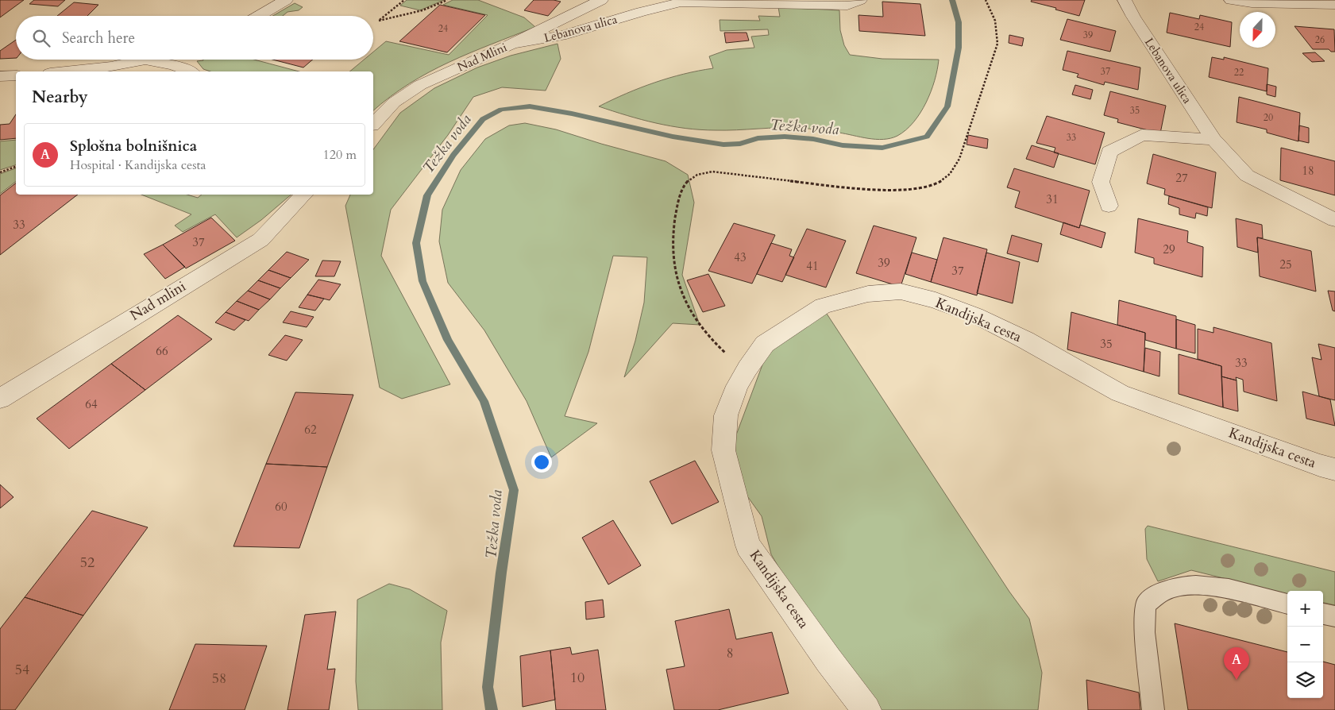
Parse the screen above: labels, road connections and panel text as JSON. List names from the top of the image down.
{
  "streets": {
    "street": [
      "Lebanova ulica",
      "Nad Mlini",
      "Nad mlini",
      "Kandijska cesta"
    ]
  },
  "crossings": [
    ["Lebanova ulica", "Nad Mlini"]
  ],
  "water": ["Težka voda"],
  "house_numbers": [
    "24",
    "24",
    "39",
    "26",
    "37",
    "22",
    "35",
    "20",
    "33",
    "18",
    "27",
    "31",
    "33",
    "37",
    "29",
    "43",
    "39",
    "25",
    "41",
    "37",
    "35",
    "66",
    "33",
    "64",
    "62",
    "60",
    "52",
    "8",
    "54",
    "10",
    "58"
  ],
  "north": "bottom",
  "page": {
    "search": "Search here",
    "heading": "Nearby",
    "list": [
      {
        "mark": "A",
        "name": "Splošna bolnišnica",
        "note": "Hospital · Kandijska cesta",
        "value": "120 m"
      }
    ],
    "map_buttons": ["+", "−"],
    "pins": "A"
  }
}
